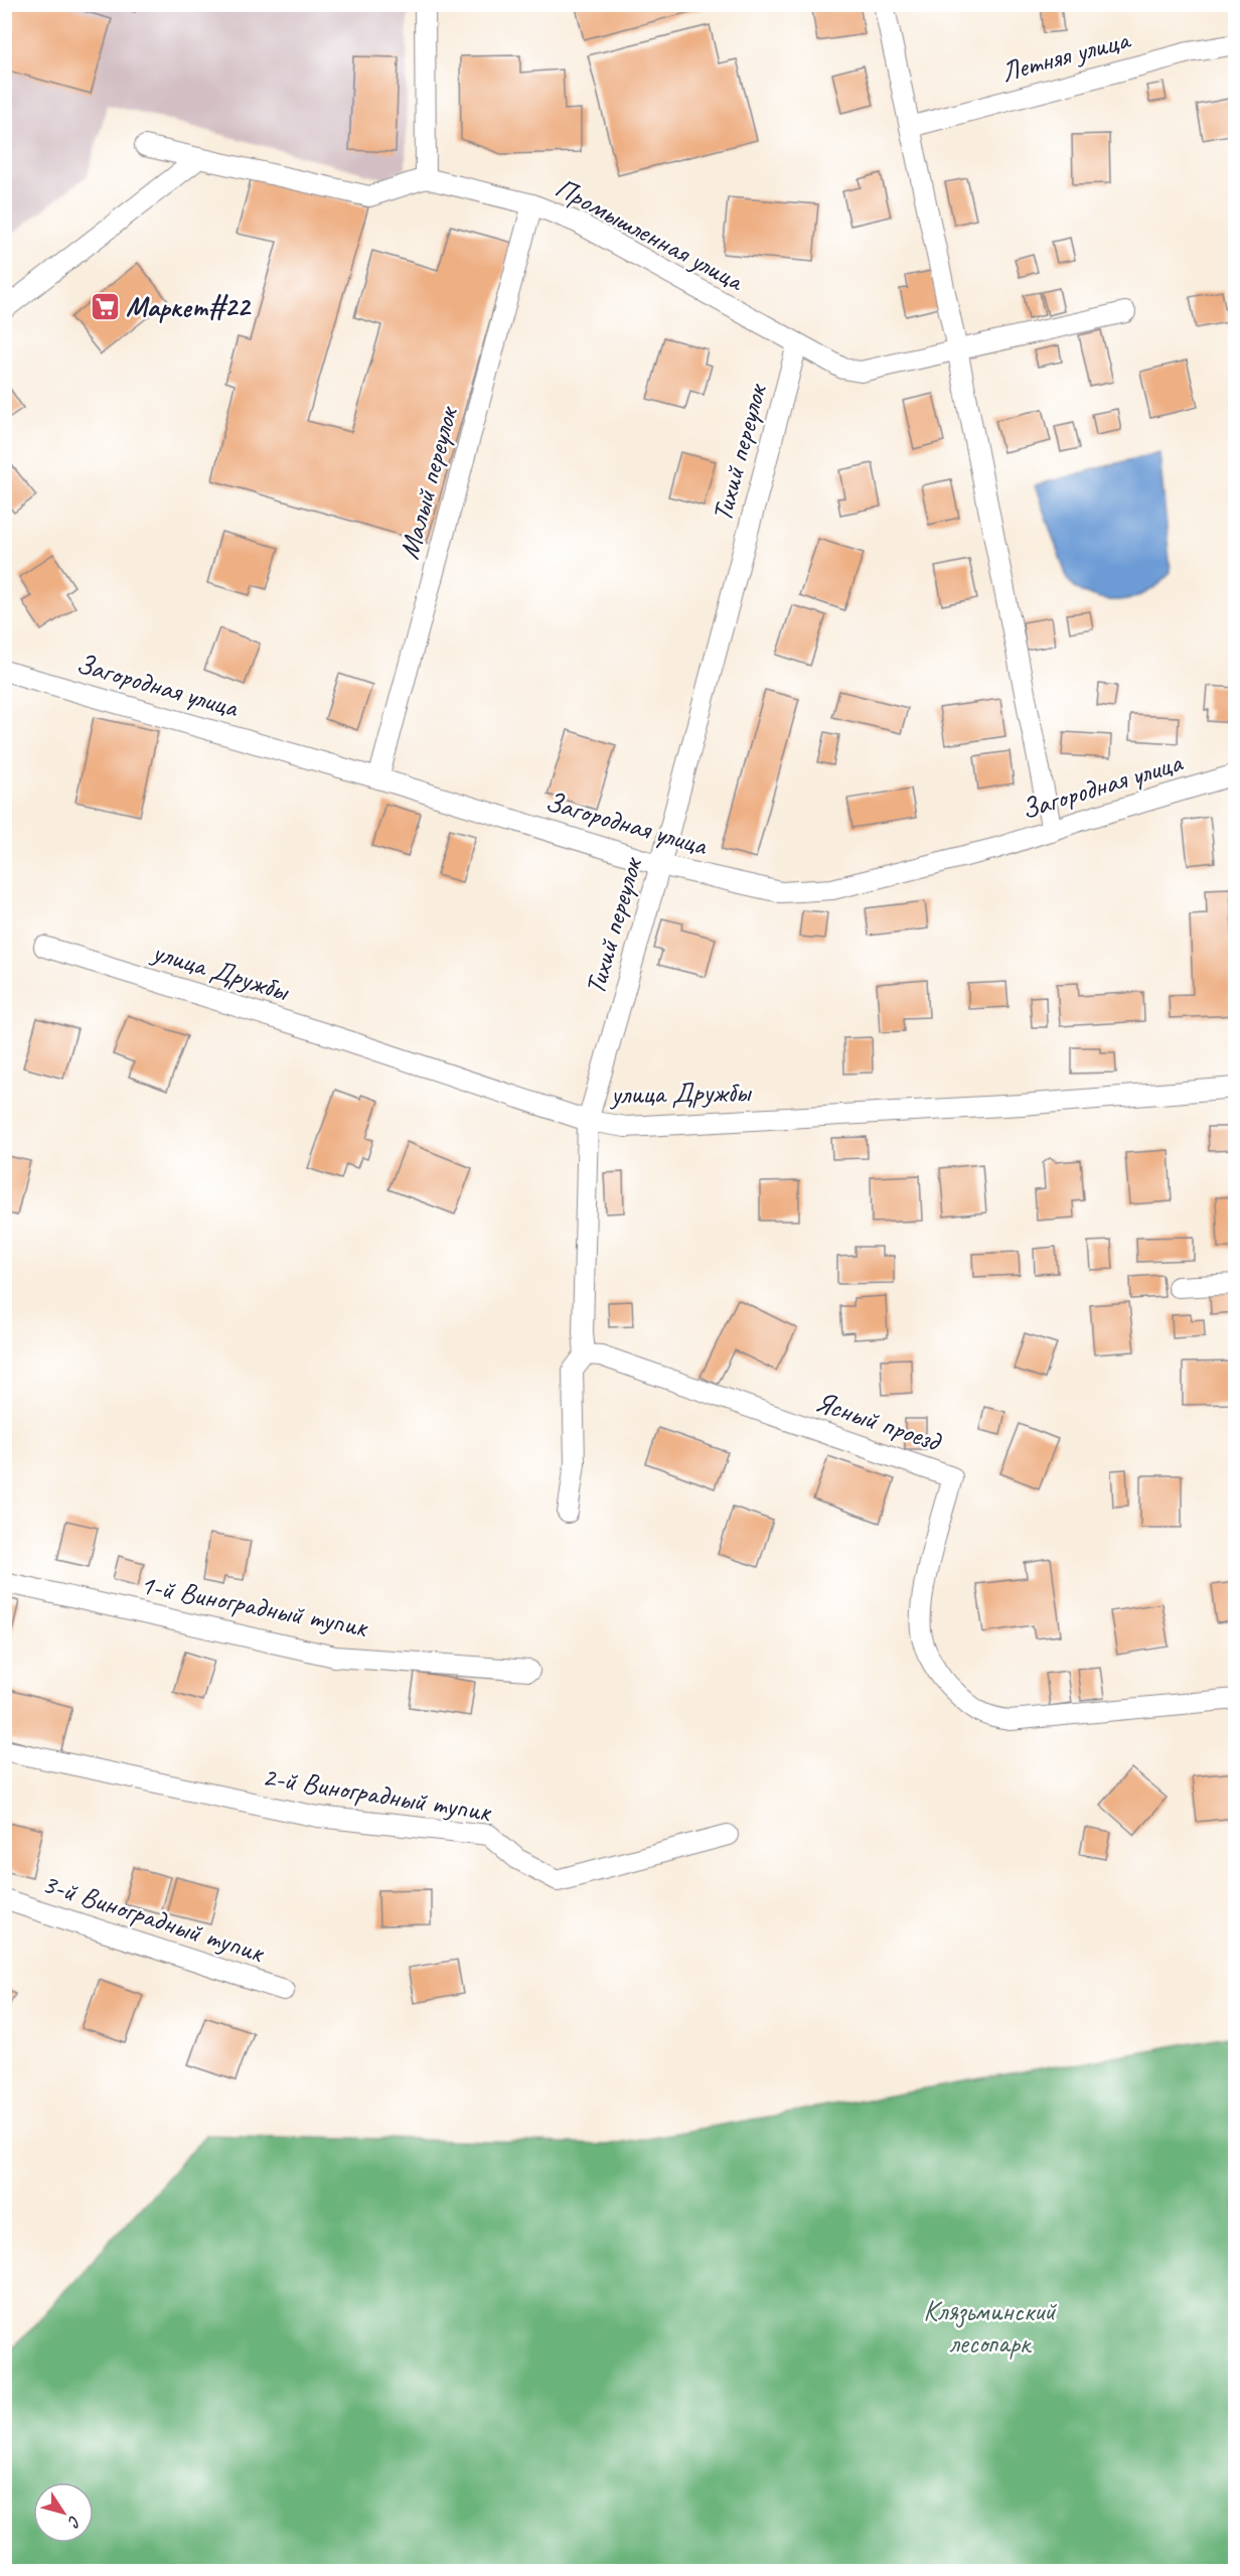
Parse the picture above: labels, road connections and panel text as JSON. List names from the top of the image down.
{
  "streets": {
    "street": [
      "Летняя улица",
      "Промышленная улица",
      "Тихий переулок",
      "Малый переулок",
      "Загородная улица",
      "улица Дружбы",
      "Ясный проезд",
      "1-й Виноградный тупик",
      "2-й Виноградный тупик",
      "3-й Виноградный тупик"
    ]
  },
  "crossings": [
    ["Промышленная улица", "Тихий переулок"],
    ["Промышленная улица", "Малый переулок"],
    ["Тихий переулок", "Загородная улица"],
    ["Тихий переулок", "улица Дружбы"],
    ["Тихий переулок", "Ясный проезд"],
    ["Малый переулок", "Загородная улица"]
  ],
  "parks": ["Клязьминский лесопарк"],
  "places": {
    "supermarket": ["Маркет#22"]
  },
  "north": "bottom right"
}
